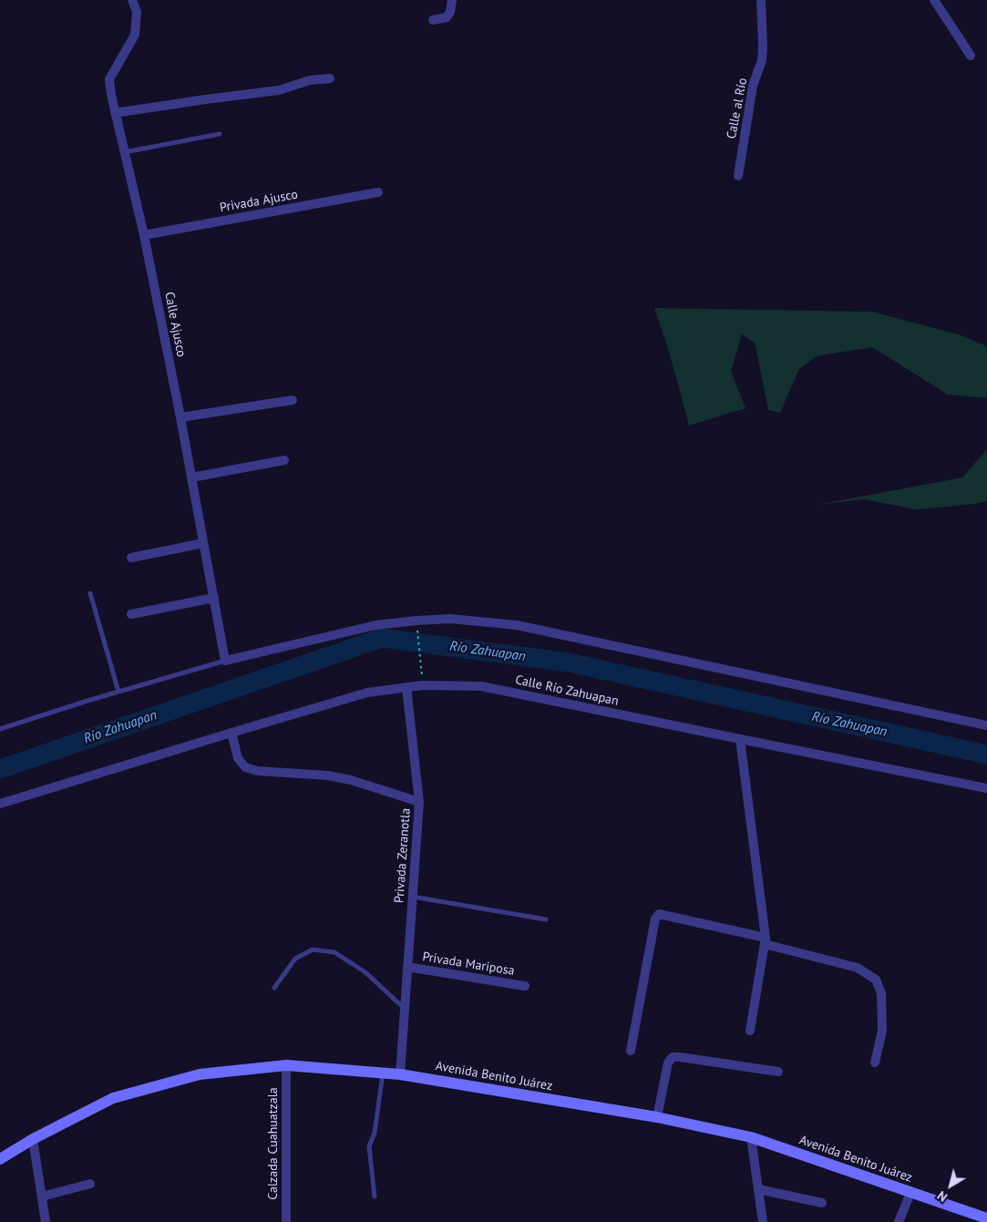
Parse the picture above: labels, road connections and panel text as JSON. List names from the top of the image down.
{
  "streets": {
    "main road": ["Avenida Benito Juárez"],
    "street": [
      "Calle al Río",
      "Privada Ajusco",
      "Calle Ajusco",
      "Calle Río Zahuapan",
      "Privada Zeranotla",
      "Privada Mariposa",
      "Calzada Cuahuatzala"
    ]
  },
  "crossings": [
    ["Privada Ajusco", "Calle Ajusco"],
    ["Calle Río Zahuapan", "Privada Zeranotla"],
    ["Privada Zeranotla", "Privada Mariposa"],
    ["Privada Zeranotla", "Avenida Benito Juárez"],
    ["Avenida Benito Juárez", "Calzada Cuahuatzala"]
  ],
  "water": ["Río Zahuapan"],
  "north": "bottom left"
}
